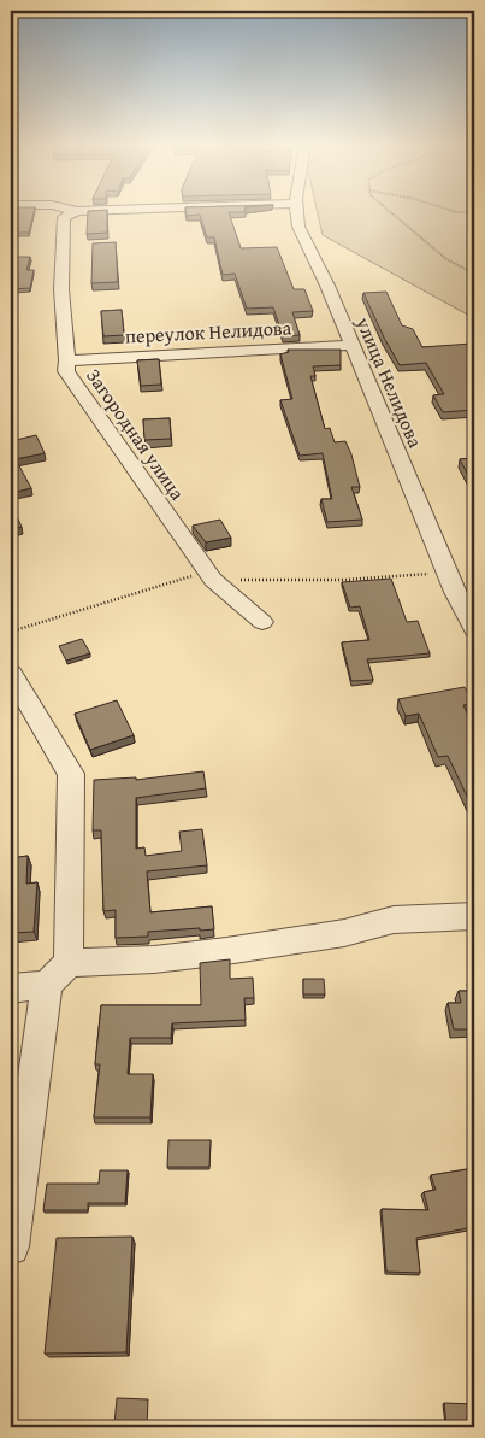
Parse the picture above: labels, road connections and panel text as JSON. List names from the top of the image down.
{
  "streets": {
    "street": ["переулок Нелидова", "улица Нелидова", "Загородная улица"]
  },
  "crossings": [
    ["переулок Нелидова", "улица Нелидова"],
    ["переулок Нелидова", "Загородная улица"]
  ]
}
